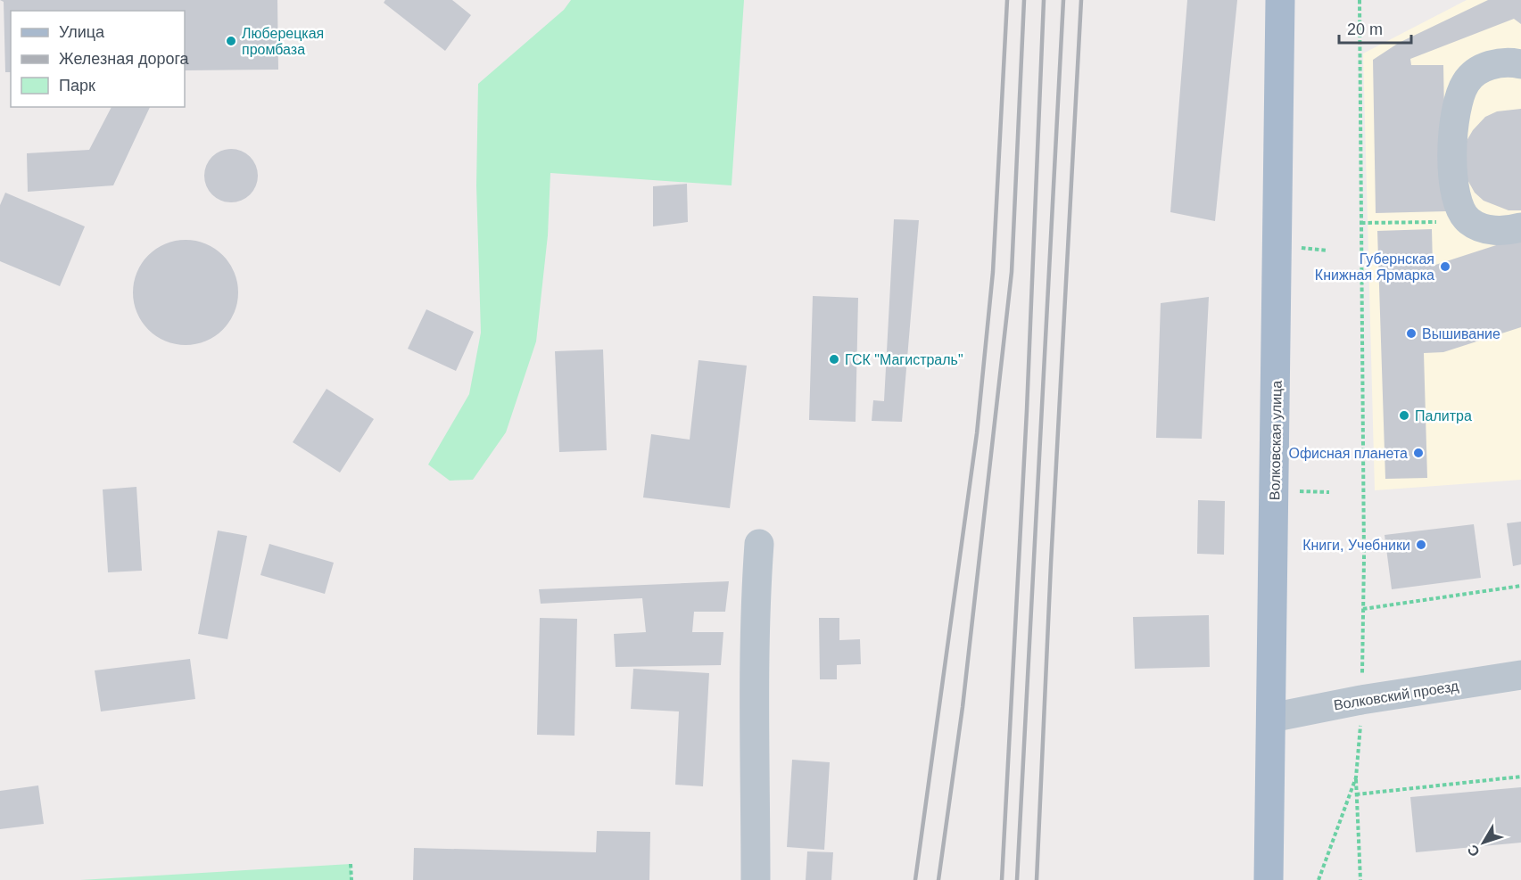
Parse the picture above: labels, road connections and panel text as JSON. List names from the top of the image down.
{
  "streets": {
    "main road": ["Волковская улица"],
    "street": ["Волковский проезд"]
  },
  "crossings": [
    ["Волковская улица", "Волковский проезд"]
  ],
  "places": [
    "Люберецкая промбаза",
    "Губернская Книжная Ярмарка",
    "Вышивание",
    "ГСК \"Магистраль\"",
    "Палитра",
    "Офисная планета",
    "Книги, Учебники"
  ],
  "legend": ["Улица", "Железная дорога", "Парк"],
  "scale_bar": "20 m",
  "north": "bottom left"
}
